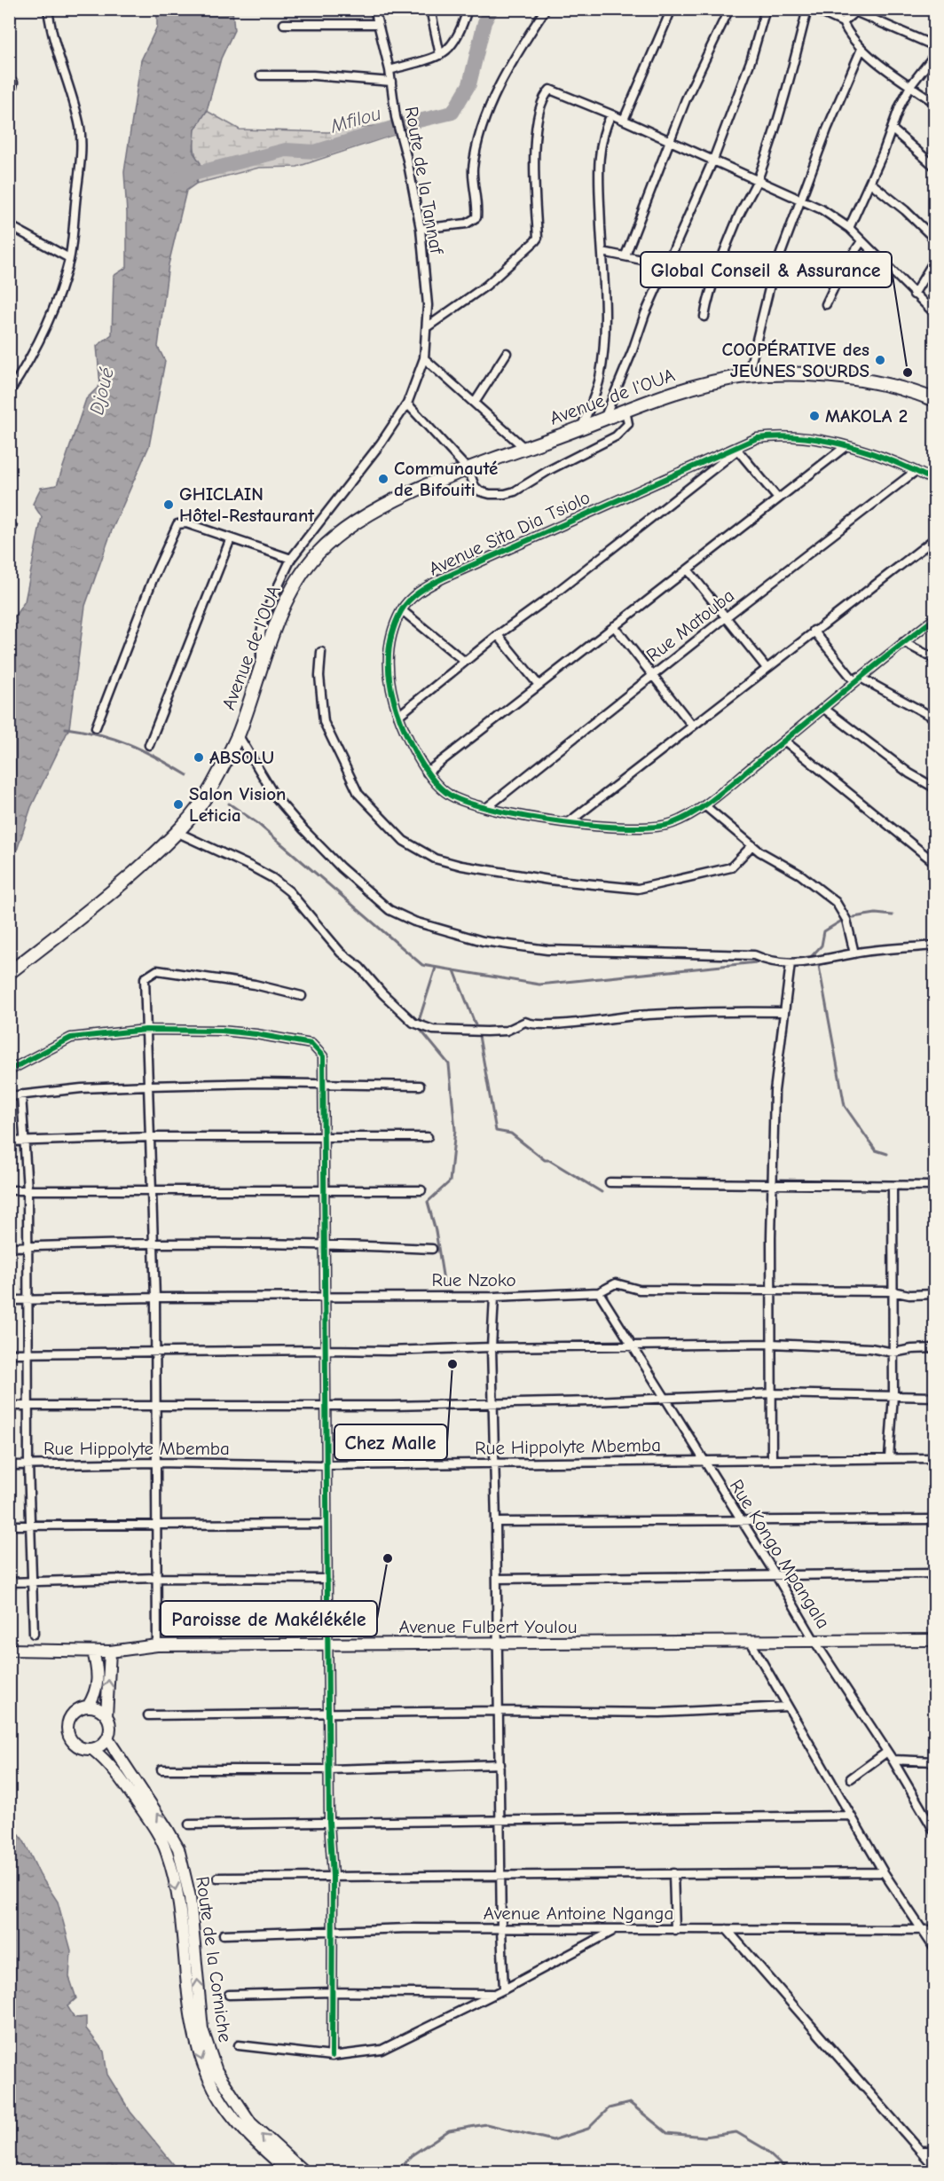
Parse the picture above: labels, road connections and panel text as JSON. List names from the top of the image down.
{
  "streets": {
    "main road": ["Avenue de l'OUA", "Avenue Fulbert Youlou", "Route de la Corniche"],
    "street": [
      "Route de la Tannaf",
      "Avenue Sita Dia Tsiolo",
      "Rue Matouba",
      "Rue Nzoko",
      "Rue Hippolyte Mbemba",
      "Rue Kongo Mpangala",
      "Avenue Antoine Nganga"
    ]
  },
  "crossings": [
    ["Route de la Tannaf", "Avenue de l'OUA"],
    ["Avenue Sita Dia Tsiolo", "Rue Matouba"],
    ["Rue Nzoko", "Rue Kongo Mpangala"],
    ["Rue Hippolyte Mbemba", "Rue Kongo Mpangala"],
    ["Rue Kongo Mpangala", "Avenue Fulbert Youlou"]
  ],
  "water": ["Mfilou", "Djoué"],
  "places": [
    "COOPÉRATIVE des JEUNES SOURDS",
    "Global Conseil & Assurance",
    "MAKOLA 2",
    "Communauté de Bifouiti",
    "GHICLAIN Hôtel-Restaurant",
    "ABSOLU",
    "Salon Vision Leticia",
    "Chez Malle",
    "Paroisse de Makélékéle"
  ]
}
